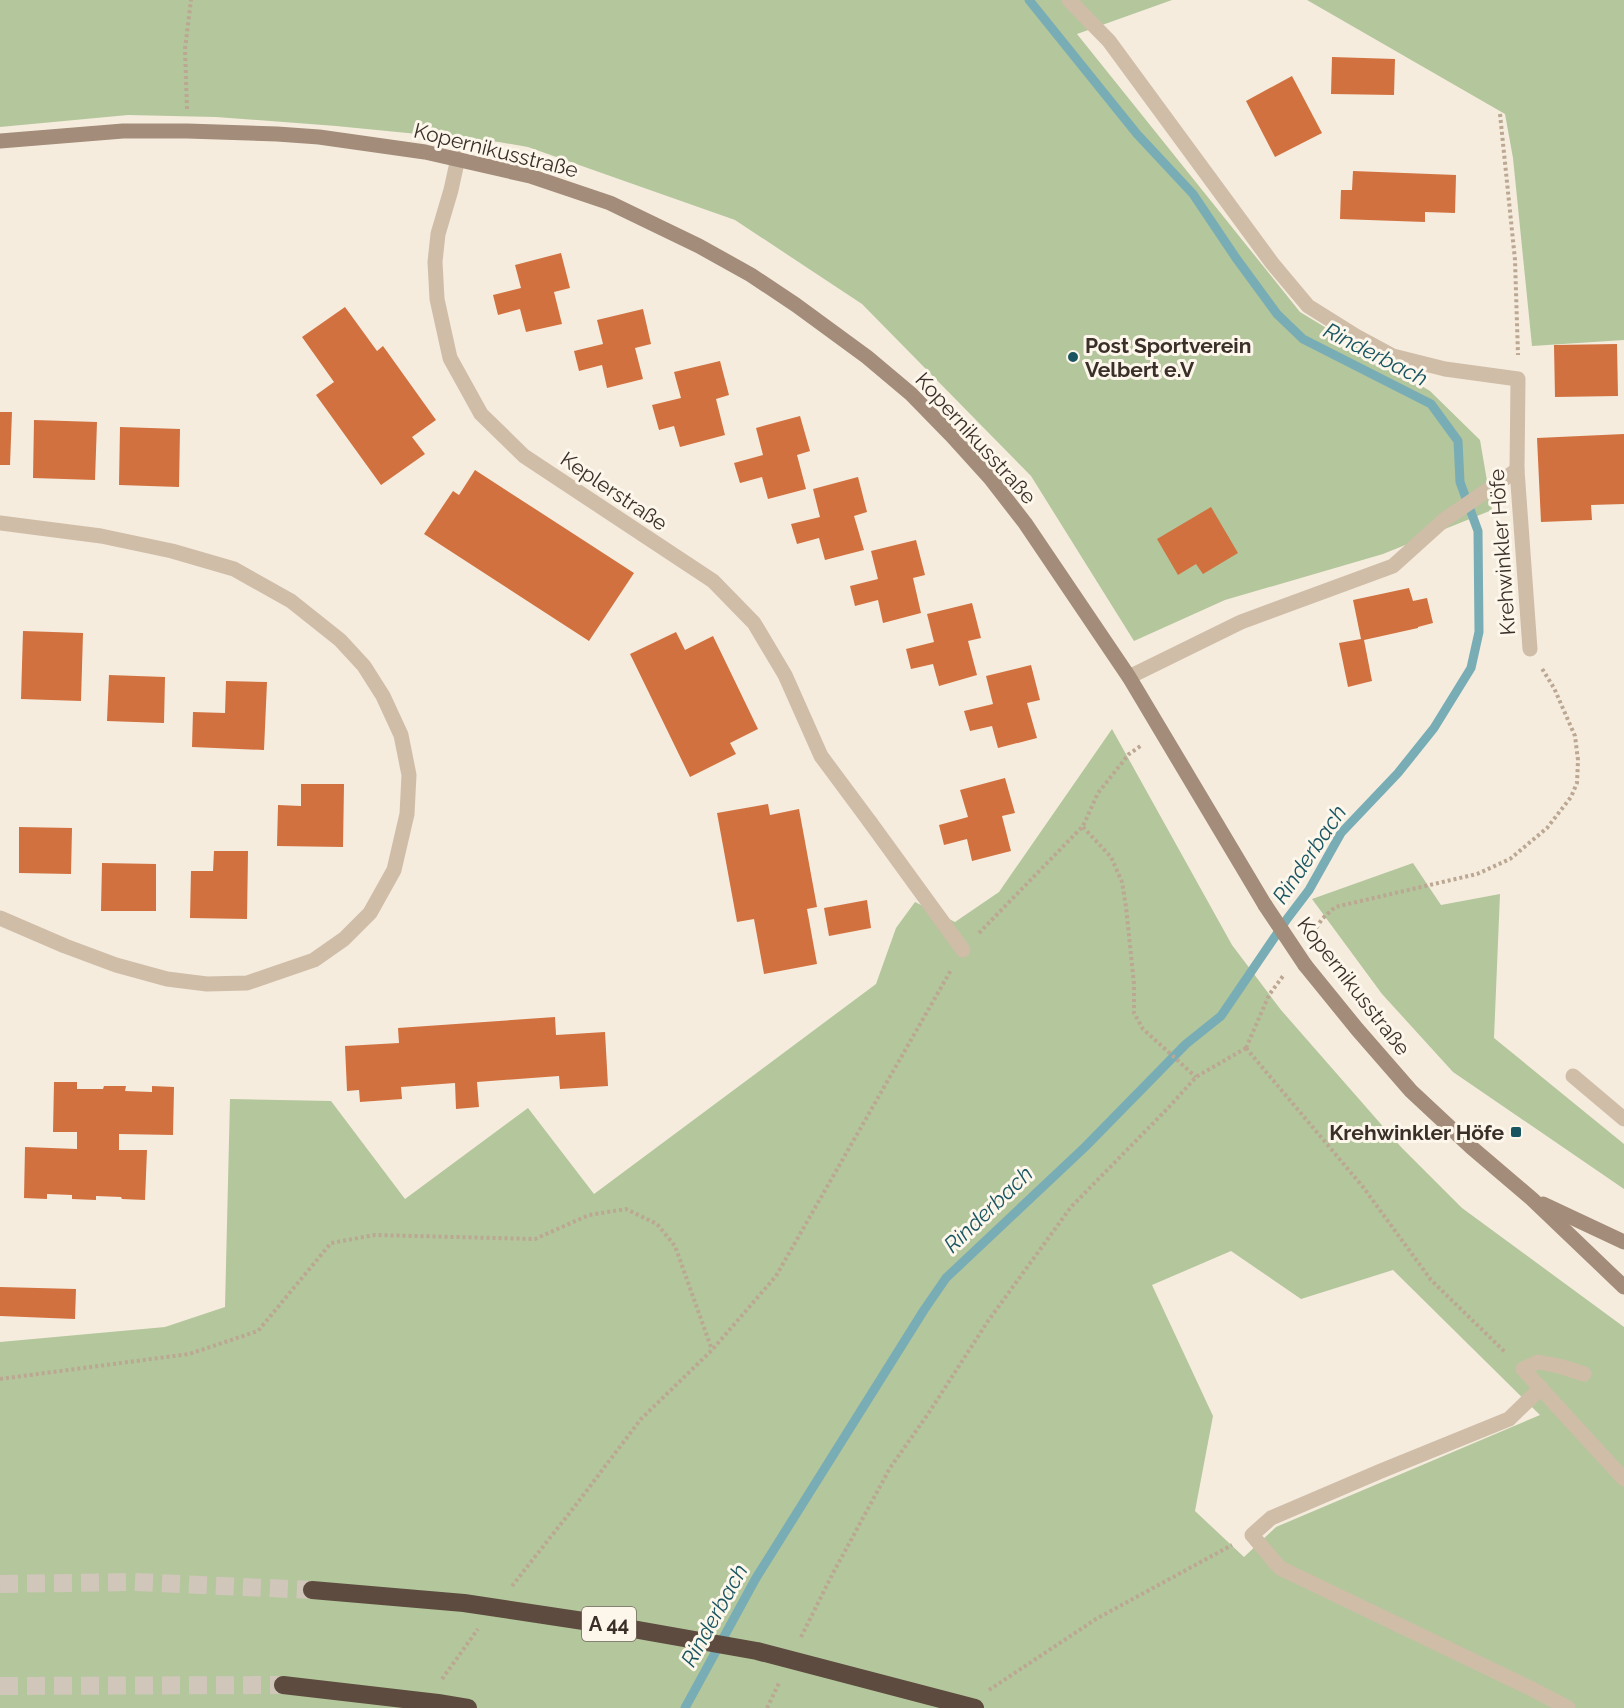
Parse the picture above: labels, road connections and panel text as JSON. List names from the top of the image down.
{
  "streets": {
    "highway": ["A 44"],
    "street": ["Kopernikusstraße", "Keplerstraße", "Krehwinkler Höfe"]
  },
  "crossings": [
    ["Kopernikusstraße", "Keplerstraße"]
  ],
  "water": ["Rinderbach"],
  "places": {
    "other": ["Post Sportverein Velbert e.V"],
    "transit": ["Krehwinkler Höfe"]
  }
}
